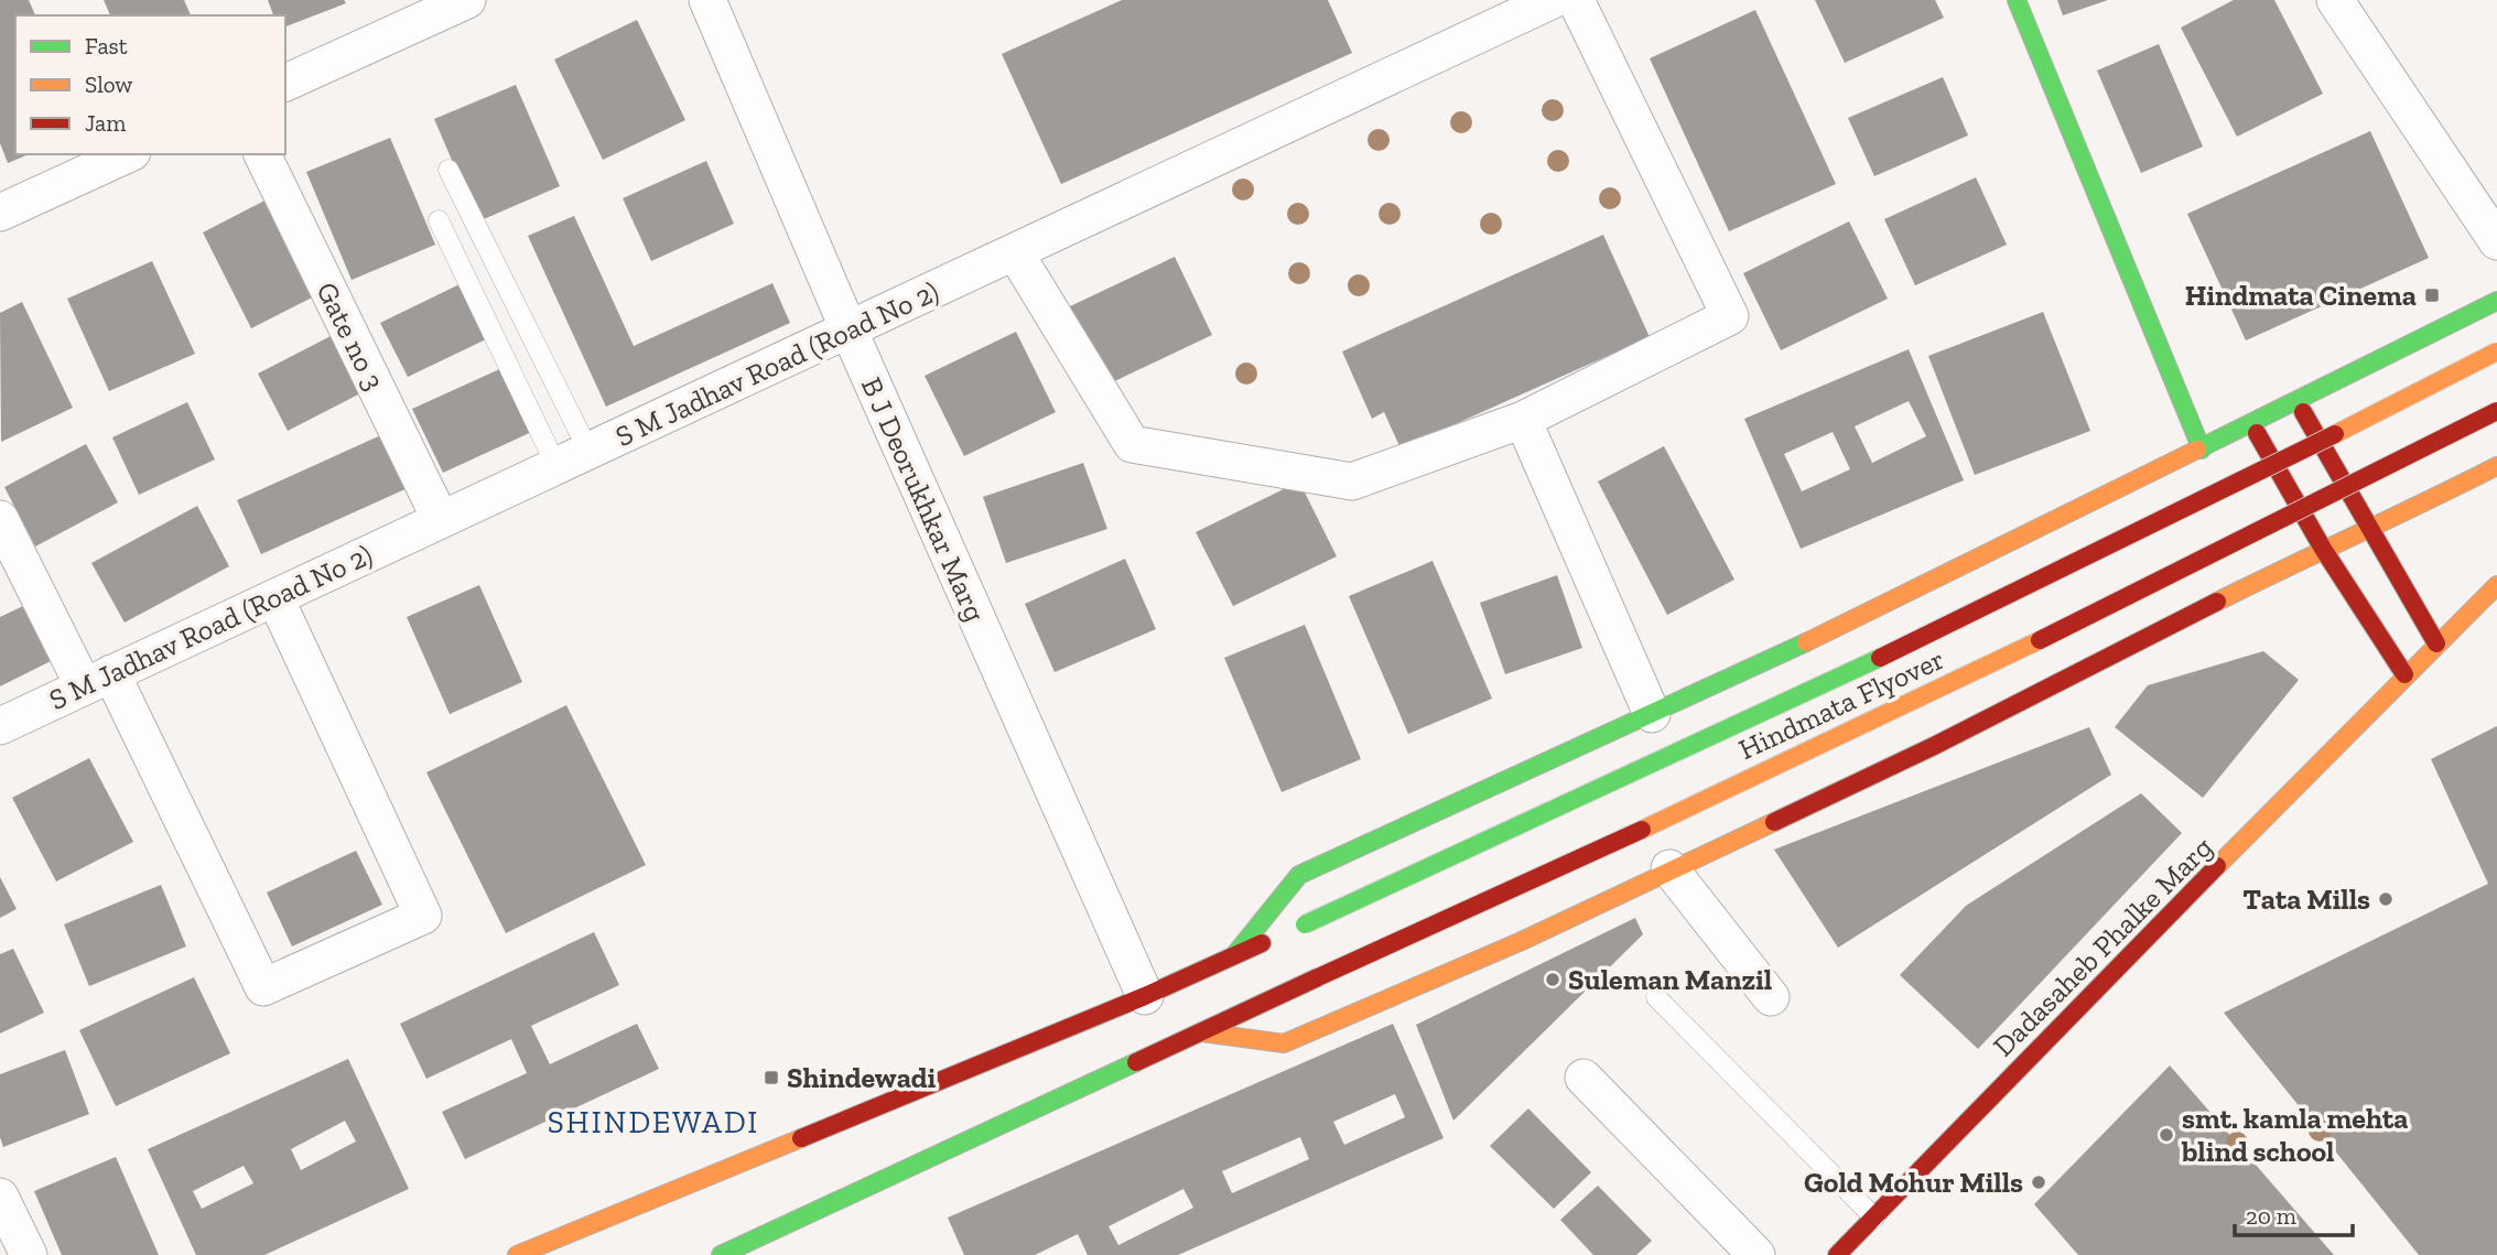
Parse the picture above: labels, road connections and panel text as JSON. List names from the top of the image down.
{
  "streets": {
    "main road": ["Hindmata Flyover", "Dadasaheb Phalke Marg"],
    "street": ["Gate no 3", "S M Jadhav Road (Road No 2)", "B J Deorukhkar Marg"]
  },
  "crossings": [
    ["Gate no 3", "S M Jadhav Road (Road No 2)"],
    ["S M Jadhav Road (Road No 2)", "B J Deorukhkar Marg"],
    ["B J Deorukhkar Marg", "Hindmata Flyover"]
  ],
  "districts": ["SHINDEWADI"],
  "places": {
    "transit": ["Hindmata Cinema", "Shindewadi"],
    "other": [
      "Tata Mills",
      "Suleman Manzil",
      "smt. kamla mehta blind school",
      "Gold Mohur Mills"
    ]
  },
  "legend": ["Fast", "Slow", "Jam"],
  "scale_bar": "20 m"
}
